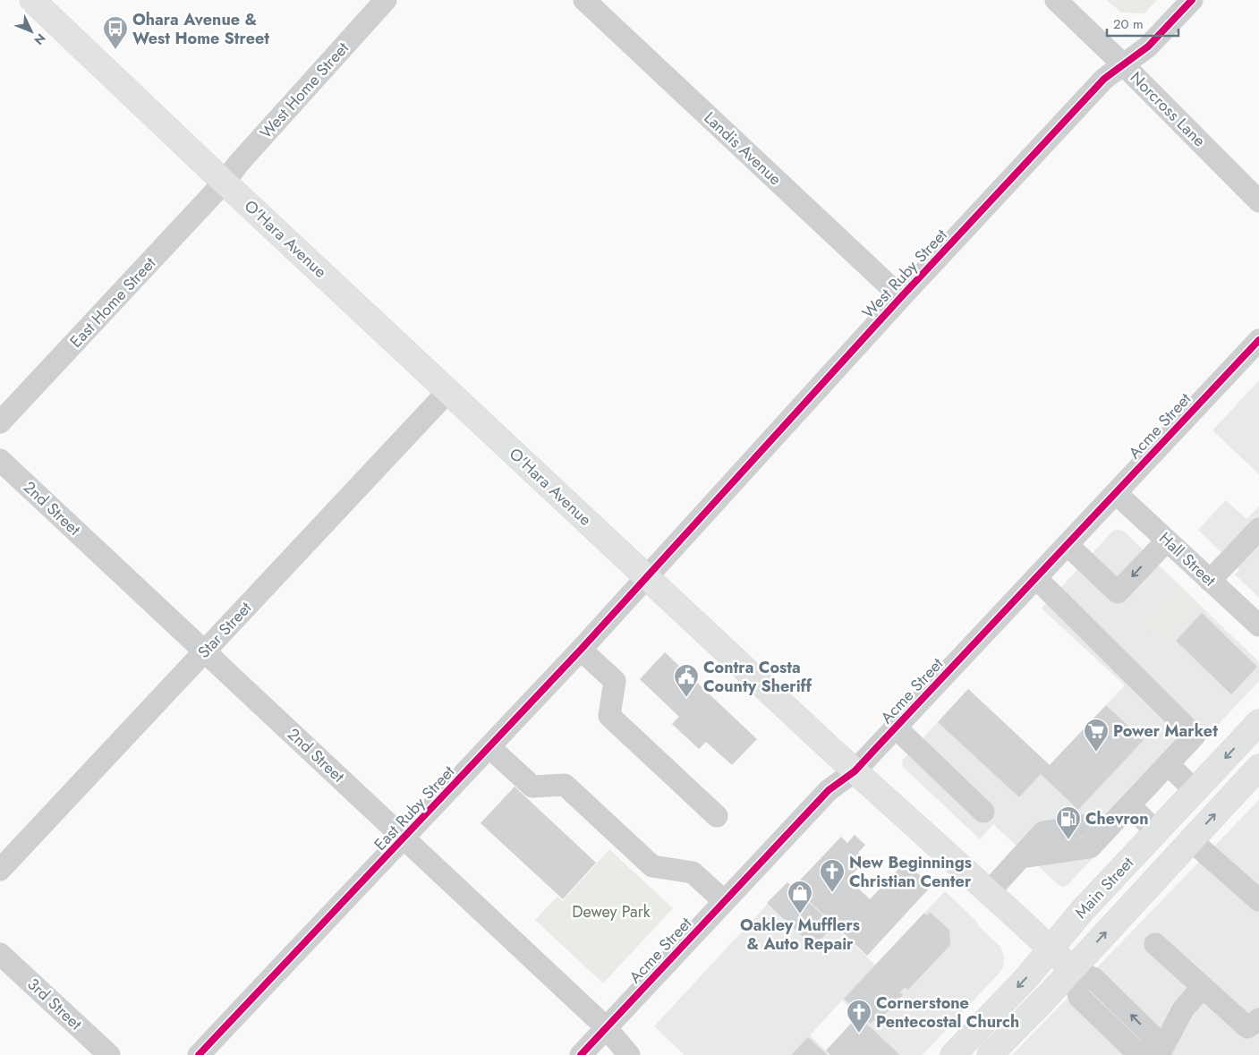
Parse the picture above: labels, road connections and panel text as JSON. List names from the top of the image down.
{
  "streets": {
    "main road": ["O'Hara Avenue", "Main Street"],
    "street": [
      "West Home Street",
      "Norcross Lane",
      "Landis Avenue",
      "West Ruby Street",
      "East Home Street",
      "Acme Street",
      "2nd Street",
      "Hall Street",
      "Star Street",
      "East Ruby Street",
      "3rd Street"
    ]
  },
  "crossings": [
    ["West Home Street", "O'Hara Avenue"],
    ["West Home Street", "East Home Street"],
    ["Norcross Lane", "West Ruby Street"],
    ["Landis Avenue", "West Ruby Street"],
    ["O'Hara Avenue", "West Ruby Street"],
    ["O'Hara Avenue", "East Home Street"],
    ["O'Hara Avenue", "Acme Street"],
    ["O'Hara Avenue", "Star Street"],
    ["O'Hara Avenue", "East Ruby Street"],
    ["O'Hara Avenue", "Main Street"],
    ["West Ruby Street", "East Ruby Street"],
    ["Acme Street", "2nd Street"],
    ["Acme Street", "Hall Street"],
    ["2nd Street", "Star Street"],
    ["2nd Street", "East Ruby Street"]
  ],
  "parks": ["Dewey Park"],
  "places": {
    "bus stop": ["Ohara Avenue & West Home Street"],
    "public building": ["Contra Costa County Sheriff"],
    "supermarket": ["Power Market"],
    "fuel station": ["Chevron"],
    "church": ["New Beginnings Christian Center", "Cornerstone Pentecostal Church"],
    "shop": ["Oakley Mufflers & Auto Repair"]
  },
  "scale_bar": "20 m",
  "north": "bottom right"
}
